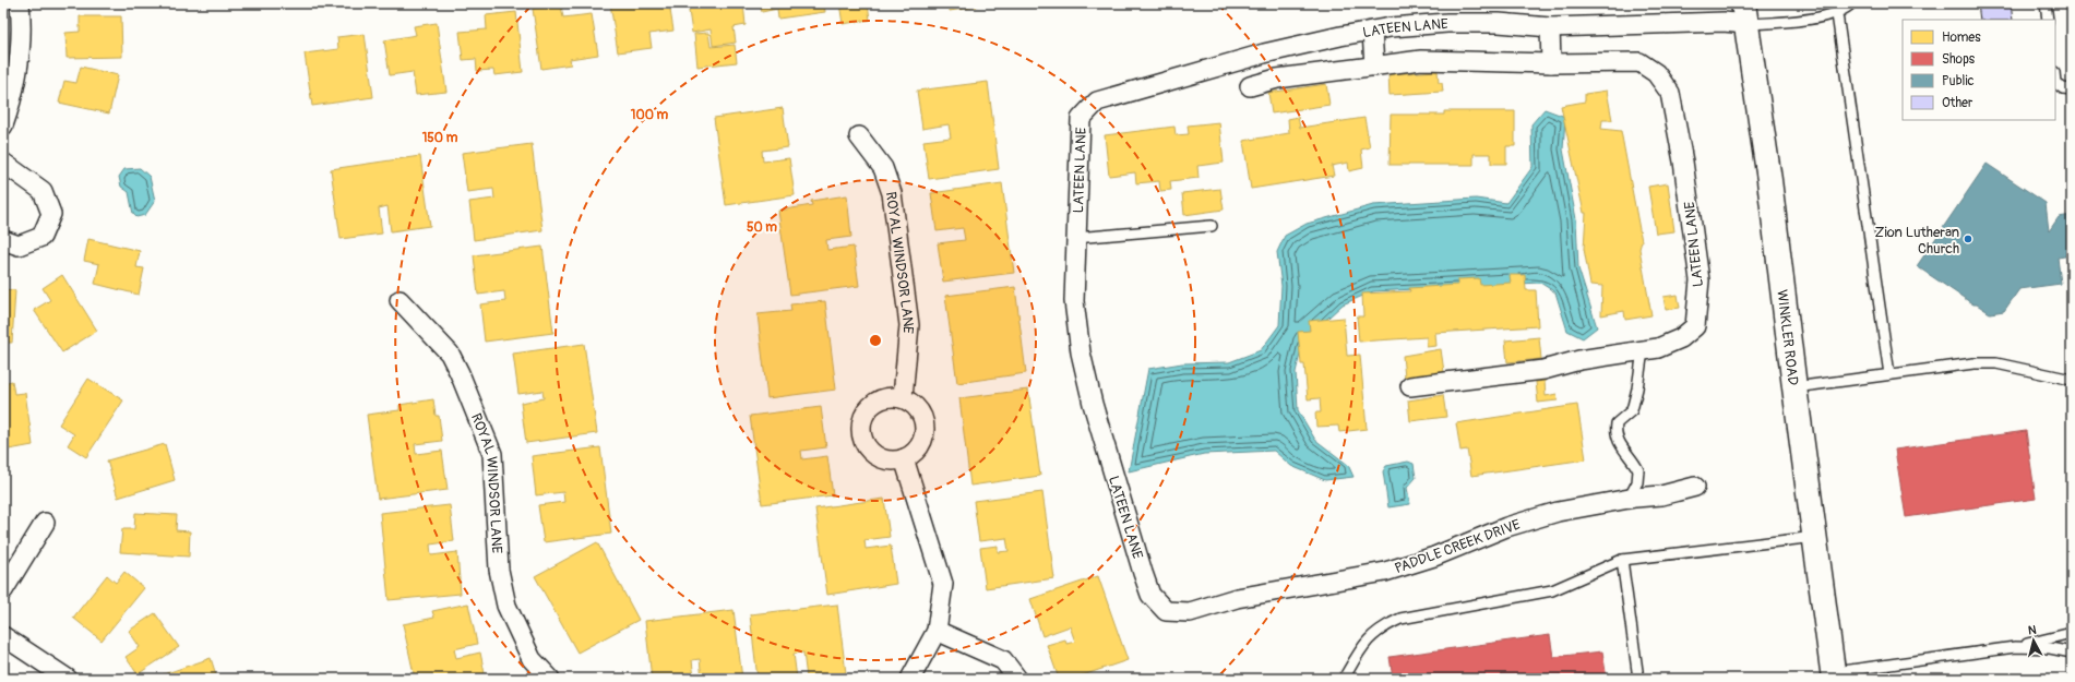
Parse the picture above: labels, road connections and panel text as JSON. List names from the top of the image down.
{
  "streets": {
    "street": [
      "LATEEN LANE",
      "ROYAL WINDSOR LANE",
      "WINKLER ROAD",
      "PADDLE CREEK DRIVE"
    ]
  },
  "crossings": [
    ["LATEEN LANE", "WINKLER ROAD"],
    ["LATEEN LANE", "PADDLE CREEK DRIVE"]
  ],
  "places": ["Zion Lutheran Church"],
  "legend": [
    "Homes",
    "Shops",
    "Public",
    "Other"
  ],
  "north": "top",
  "rings": ["100 m", "150 m", "50 m"]
}
